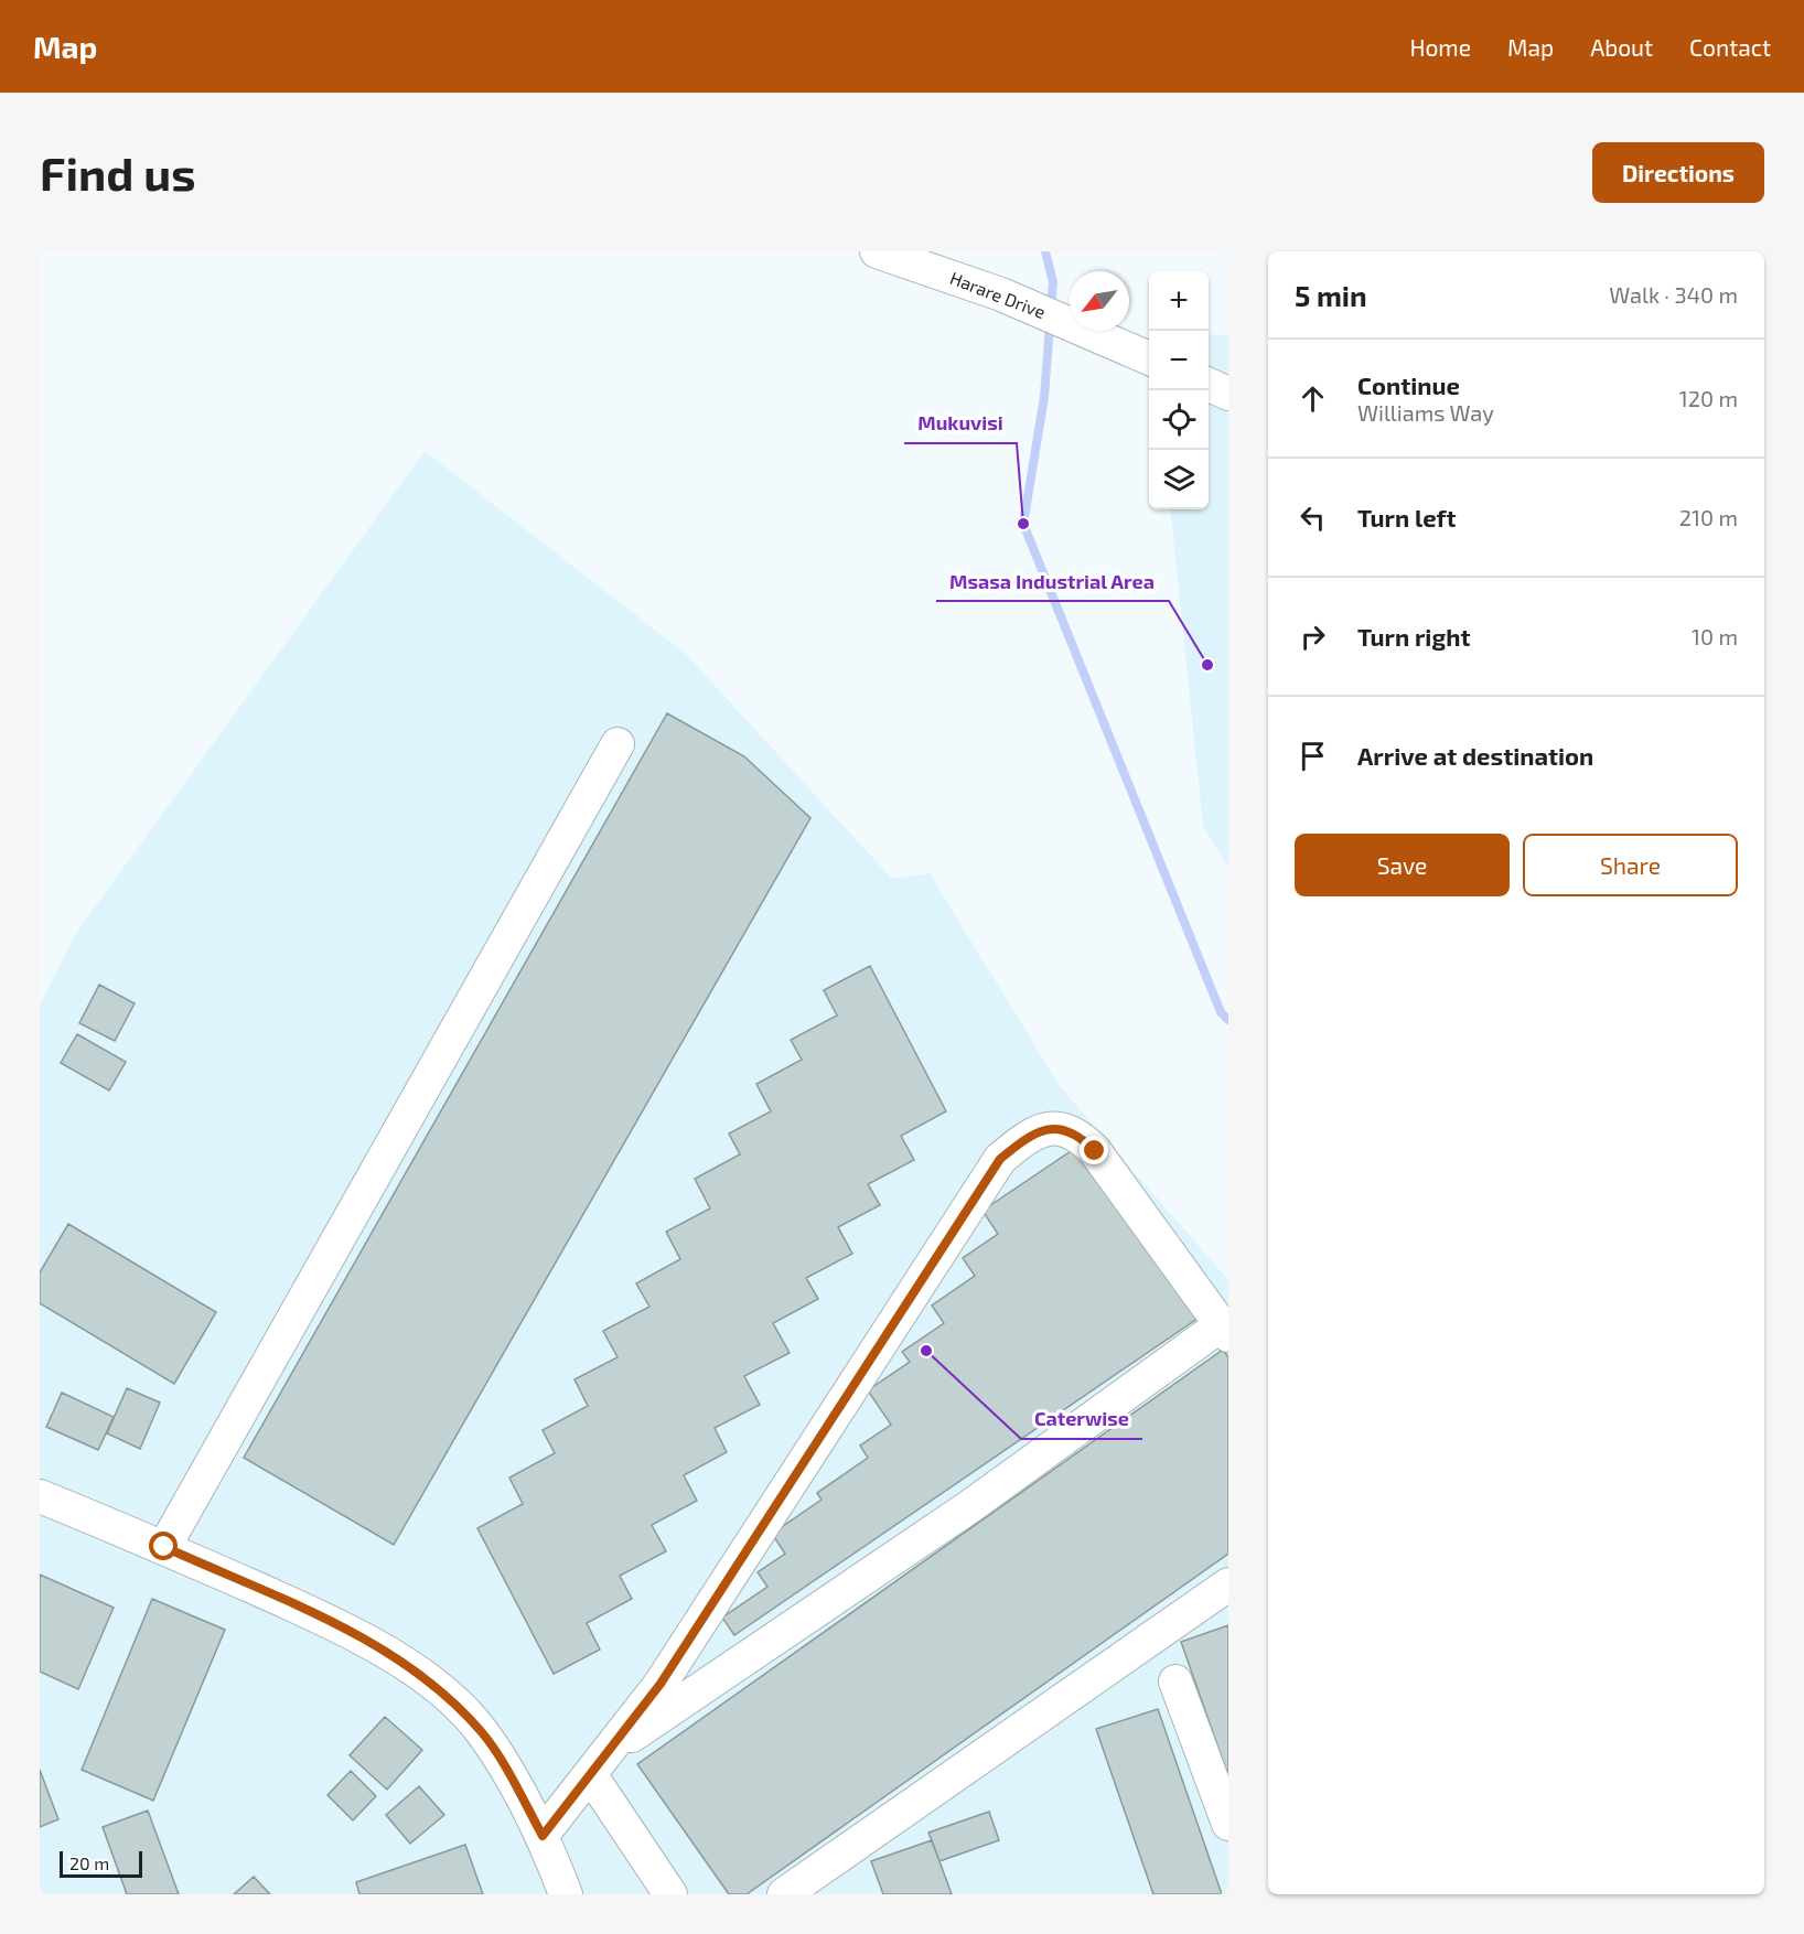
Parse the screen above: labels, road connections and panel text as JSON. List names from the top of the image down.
{
  "streets": {
    "street": ["Harare Drive"]
  },
  "places": ["Mukuvisi", "Msasa Industrial Area", "Caterwise"],
  "scale_bar": "20 m",
  "north": "bottom left",
  "page": {
    "header": "Map",
    "nav": [
      "Home",
      "Map",
      "About",
      "Contact"
    ],
    "buttons": [
      "Directions",
      ["Save", "Share"]
    ],
    "title": "Find us",
    "heading": ["5 min", "Walk · 340 m"],
    "map_buttons": ["+", "−"],
    "list": [
      ["Continue", "Williams Way", "120 m"],
      ["Turn left", "210 m"],
      ["Turn right", "10 m"],
      "Arrive at destination"
    ],
    "scale": "20 m"
  }
}
